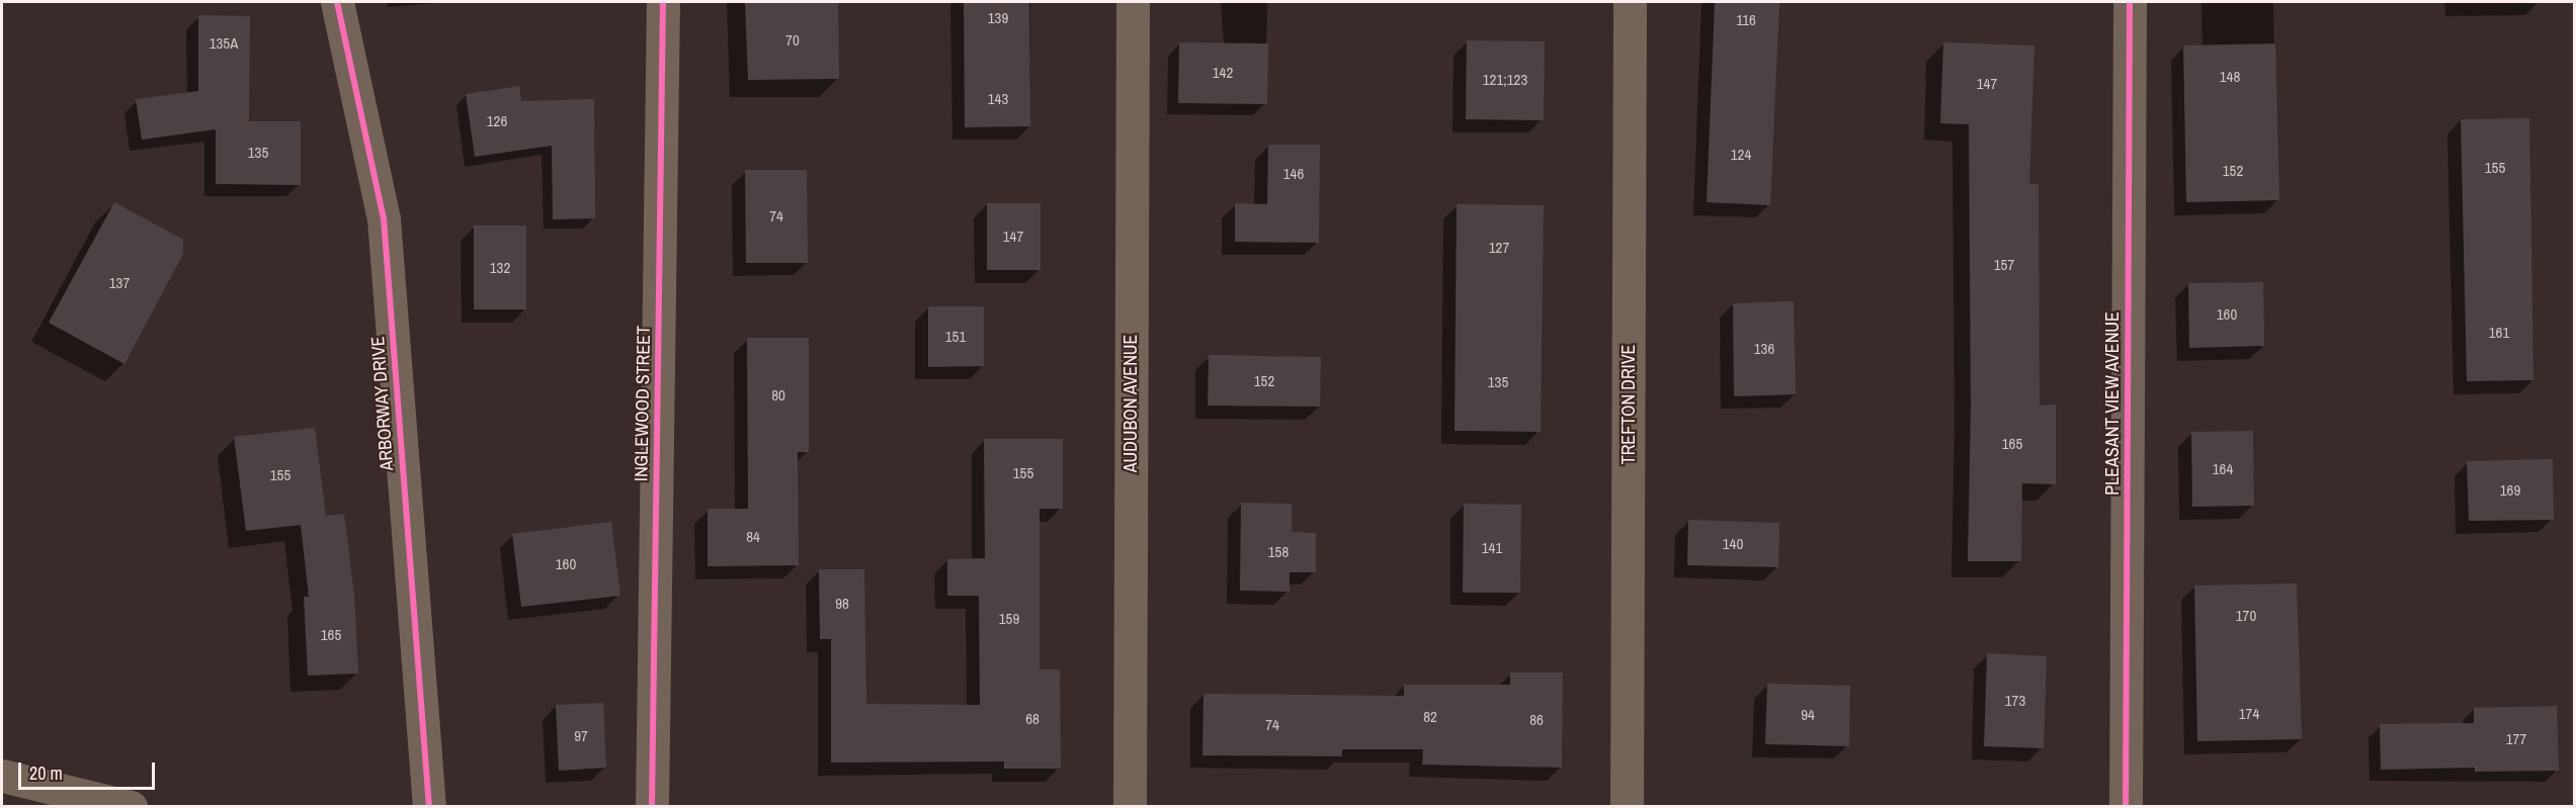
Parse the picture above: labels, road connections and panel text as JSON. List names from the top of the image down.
{
  "streets": {
    "street": [
      "ARBORWAY DRIVE",
      "INGLEWOOD STREET",
      "AUDUBON AVENUE",
      "PLEASANT VIEW AVENUE",
      "TREFTON DRIVE"
    ]
  },
  "house_numbers": [
    "139",
    "116",
    "70",
    "135A",
    "142",
    "148",
    "121;123",
    "147",
    "143",
    "126",
    "135",
    "124",
    "155",
    "152",
    "146",
    "74",
    "147",
    "127",
    "157",
    "132",
    "137",
    "160",
    "161",
    "151",
    "136",
    "152",
    "135",
    "80",
    "165",
    "164",
    "155",
    "155",
    "169",
    "84",
    "140",
    "141",
    "158",
    "160",
    "98",
    "170",
    "159",
    "165",
    "173",
    "174",
    "94",
    "82",
    "68",
    "86",
    "74",
    "97",
    "177"
  ],
  "scale_bar": "20 m"
}
